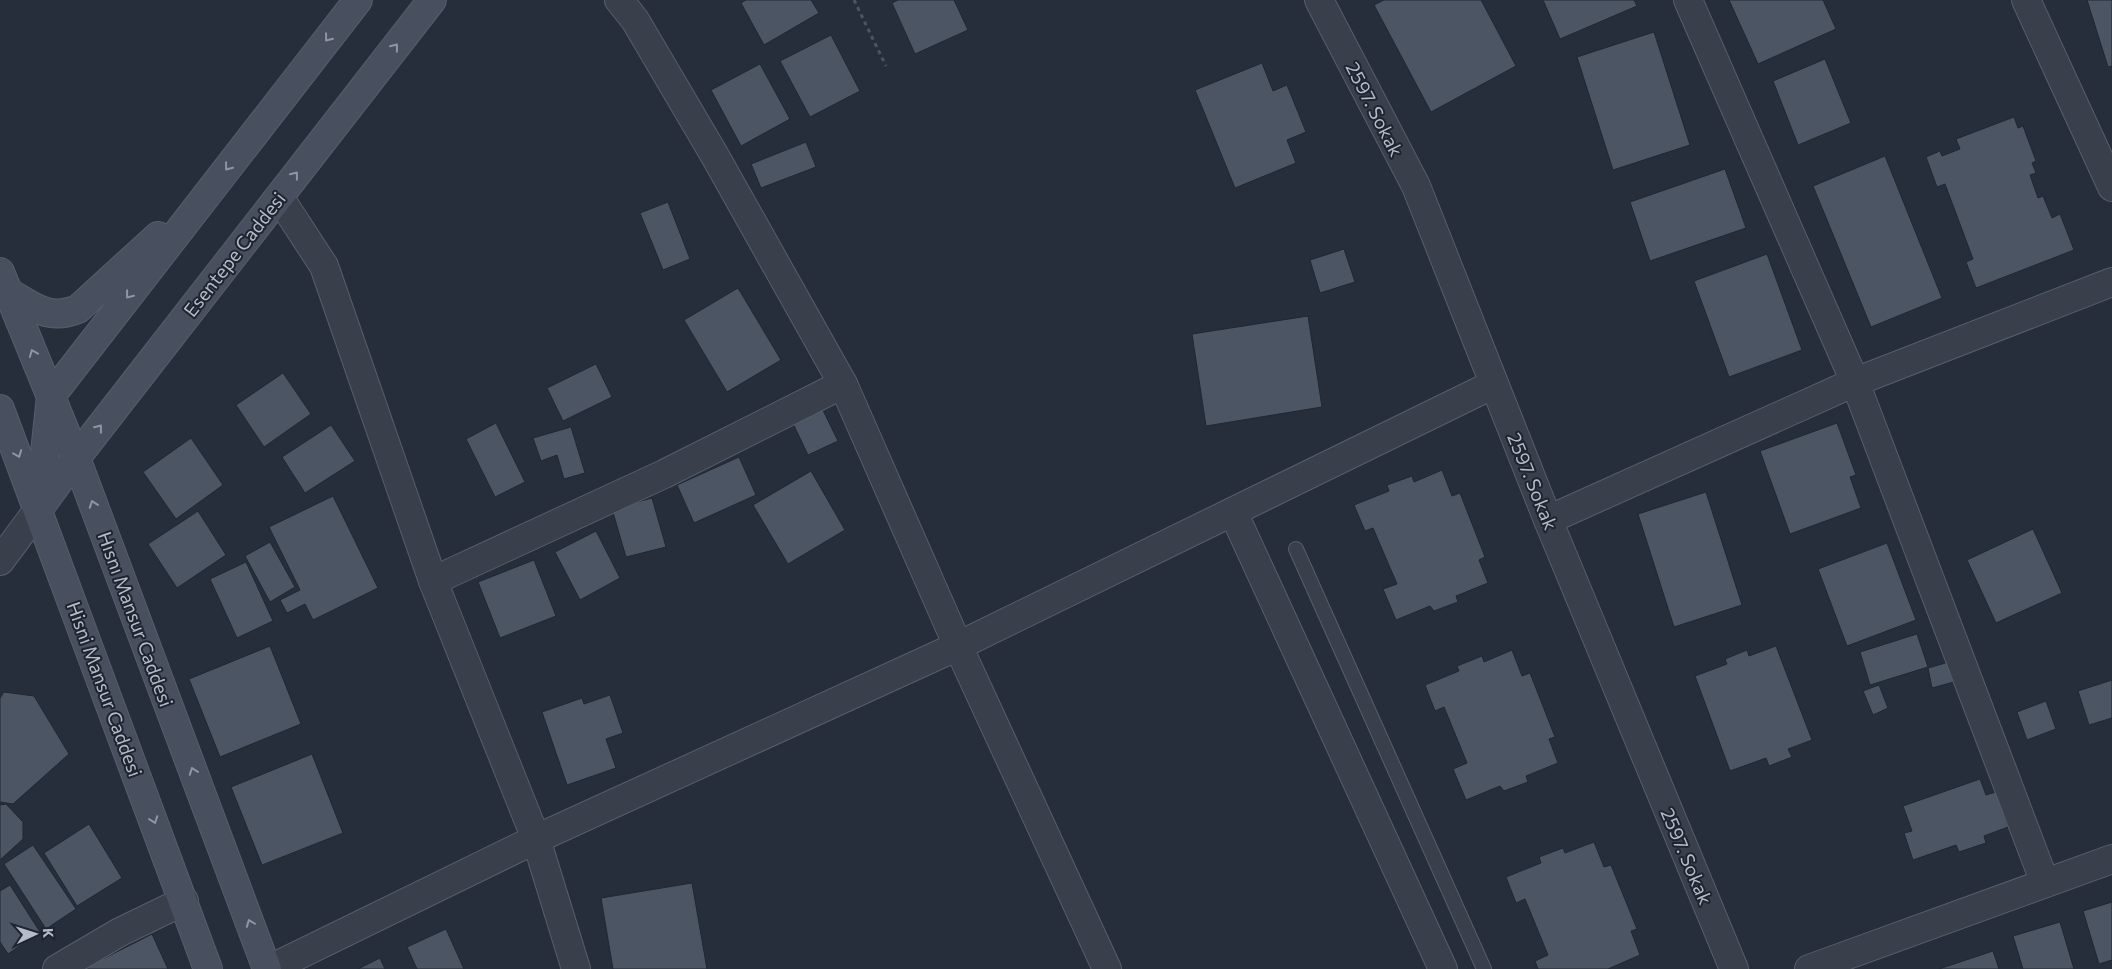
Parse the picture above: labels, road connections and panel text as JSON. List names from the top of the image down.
{
  "streets": {
    "main road": ["Esentepe Caddesi", "Hısnı Mansur Caddesi", "Hisni Mansur Caddesi"],
    "street": ["2597. Sokak"]
  },
  "crossings": [
    ["Esentepe Caddesi", "Hısnı Mansur Caddesi"],
    ["Esentepe Caddesi", "Hisni Mansur Caddesi"]
  ],
  "one_way": ["Hısnı Mansur Caddesi", "Hisni Mansur Caddesi"],
  "north": "right"
}
